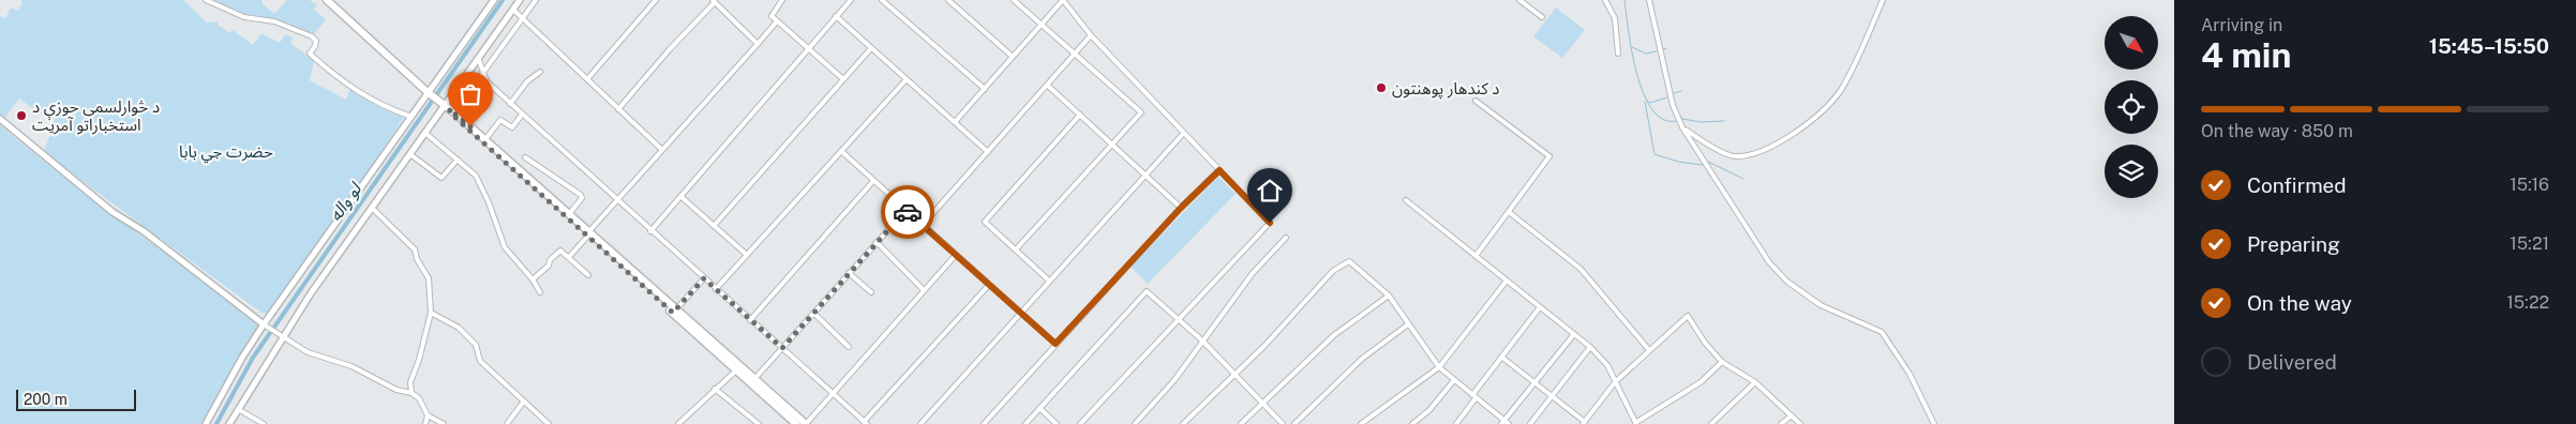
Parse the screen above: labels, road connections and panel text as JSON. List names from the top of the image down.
{
  "water": ["لو واله"],
  "parks": ["حضرت جي بابا"],
  "places": ["د کندهار پوهنتون", "د څوارلسمی حوزې د استخباراتو آمريت"],
  "scale_bar": "200 m",
  "north": "bottom right",
  "page": {
    "heading": ["4 min", "Arriving in", "15:45–15:50"],
    "bar": "On the way · 850 m",
    "list": [
      ["Confirmed", "15:16"],
      ["Preparing", "15:21"],
      ["On the way", "15:22"],
      "Delivered"
    ],
    "scale": "200 m"
  }
}
